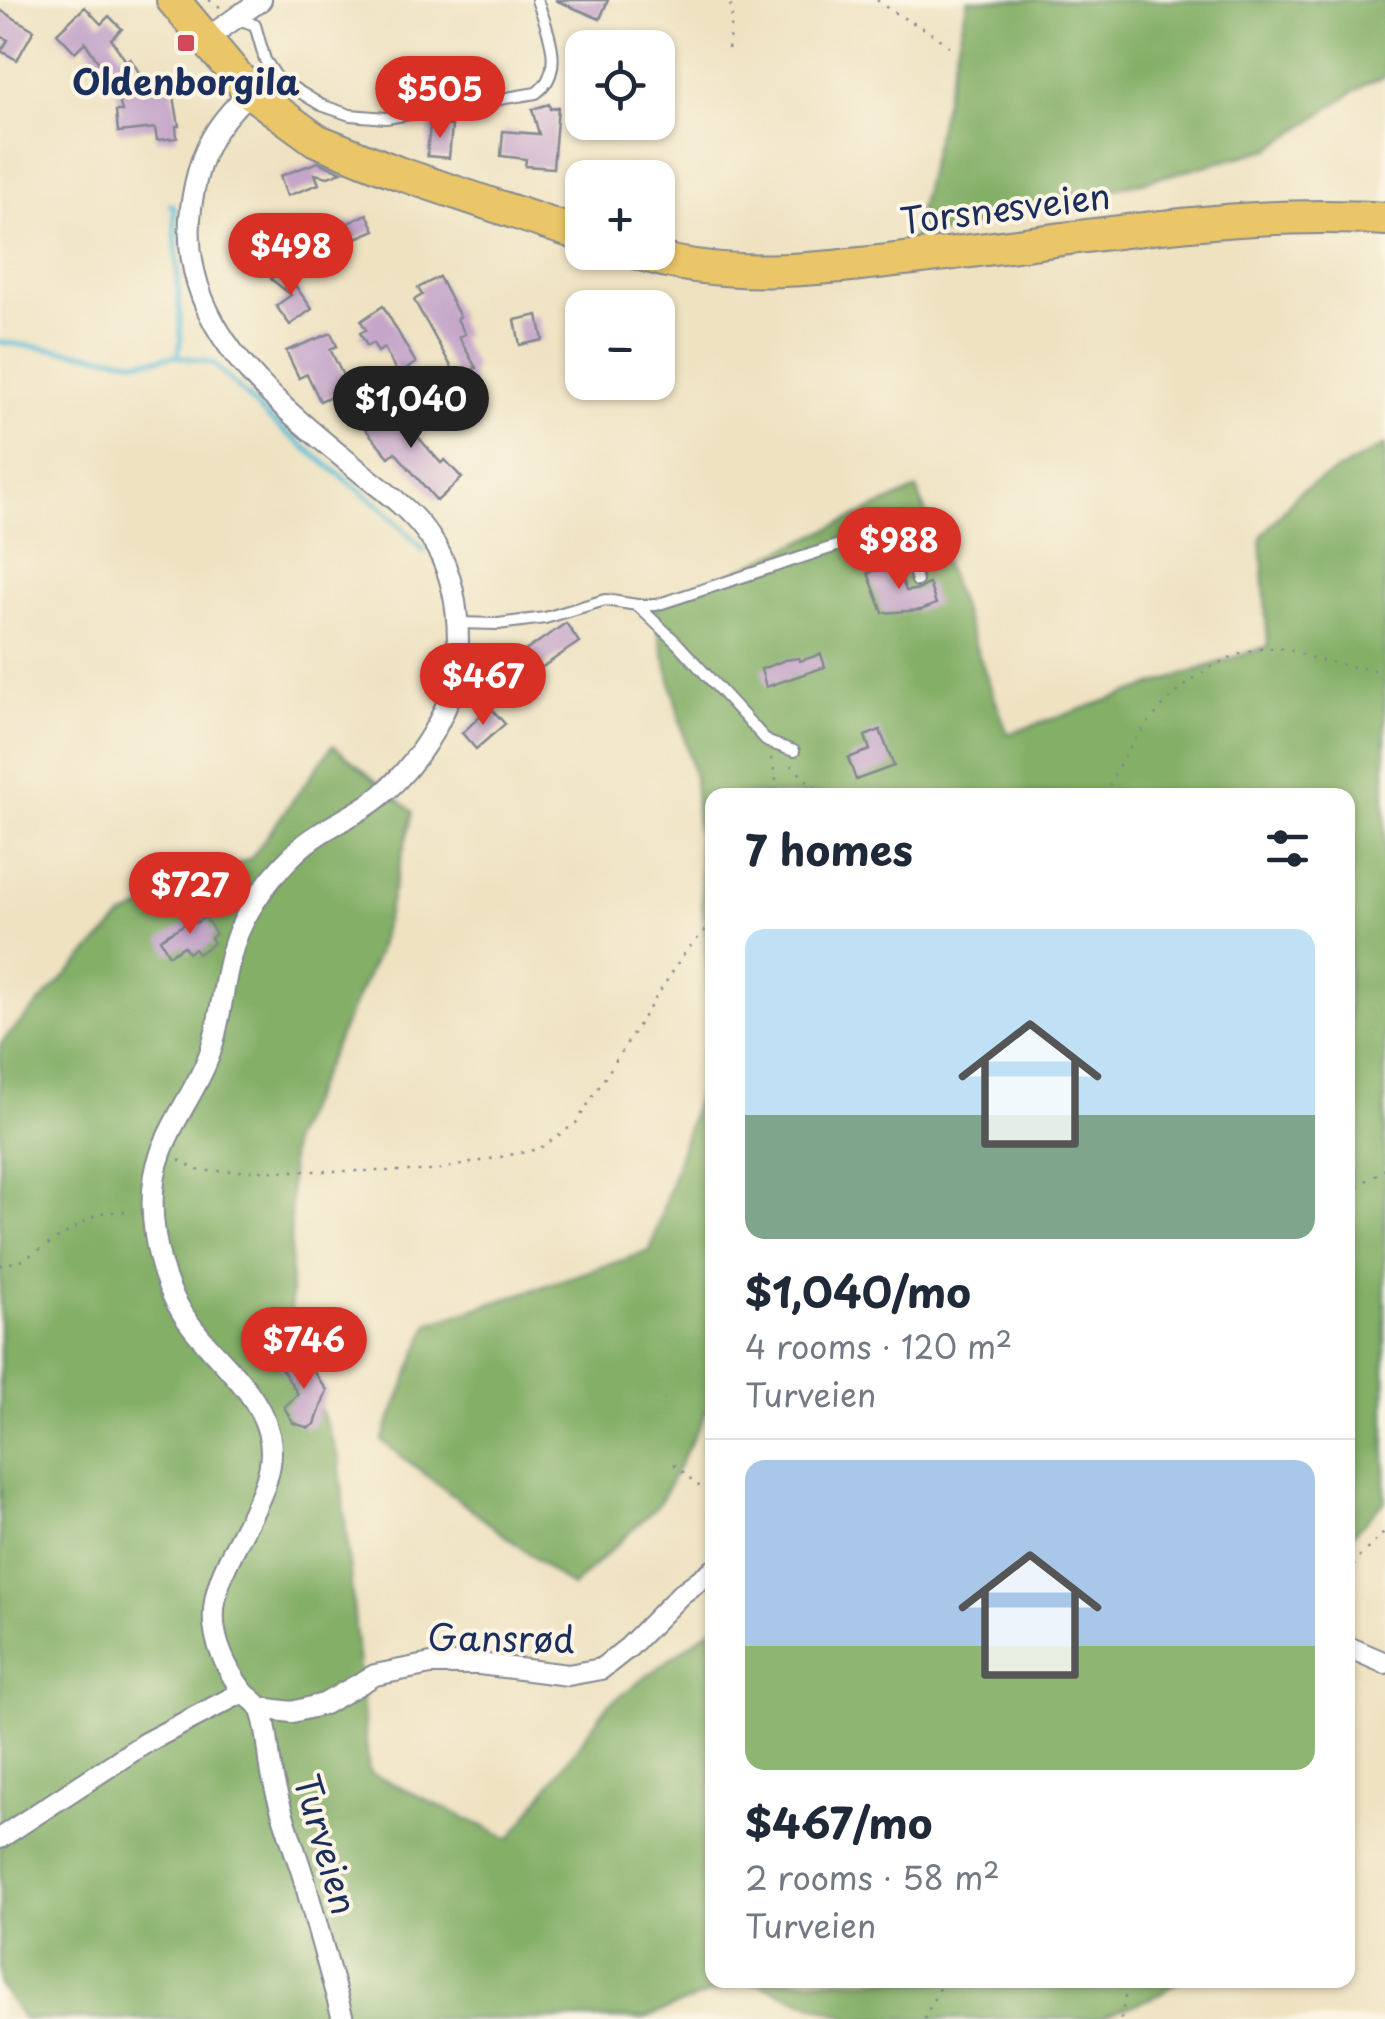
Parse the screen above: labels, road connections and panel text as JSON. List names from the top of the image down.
{
  "streets": {
    "main road": ["Torsnesveien"],
    "street": ["Gansrød", "Turveien"]
  },
  "crossings": [
    ["Gansrød", "Turveien"]
  ],
  "places": {
    "transit": ["Oldenborgila"]
  },
  "page": {
    "map_buttons": ["+", "−"],
    "price": [
      "$505",
      "$498",
      "$1,040",
      "$988",
      "$467",
      "$727",
      "$746"
    ],
    "heading": "7 homes",
    "list": [
      {
        "name": "$1,040/mo",
        "note": "4 rooms · 120 m² · Turveien"
      },
      {
        "name": "$467/mo",
        "note": "2 rooms · 58 m² · Turveien"
      }
    ]
  }
}
